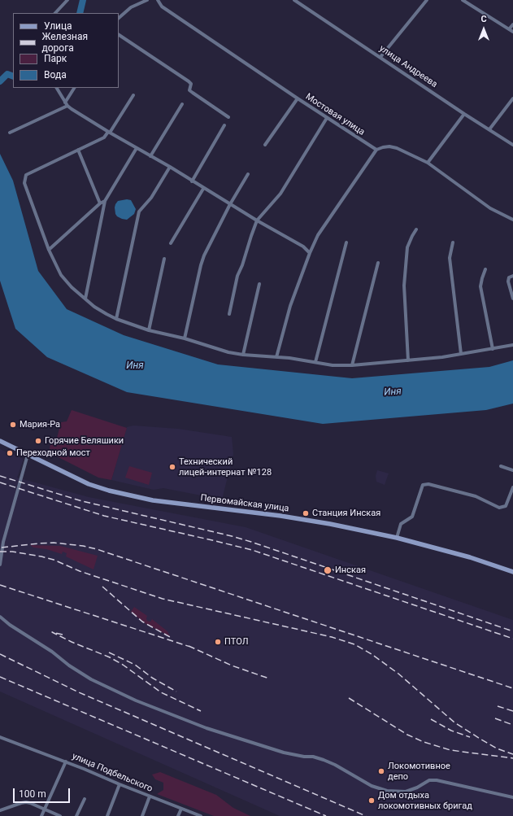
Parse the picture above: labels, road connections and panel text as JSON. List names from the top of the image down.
{
  "streets": {
    "main road": ["Первомайская улица"],
    "street": ["улица Андреева", "Мостовая улица", "улица Подбельского"]
  },
  "water": ["Иня"],
  "places": [
    "Мария-Ра",
    "Горячие Беляшики",
    "Переходной мост",
    "Технический лицей-интернат №128",
    "Станция Инская",
    "Инская",
    "ПТОЛ",
    "Локомотивное депо",
    "Дом отдыха локомотивных бригад"
  ],
  "legend": [
    "Улица",
    "Железная дорога",
    "Парк",
    "Вода"
  ],
  "scale_bar": "100 m",
  "north": "top"
}
